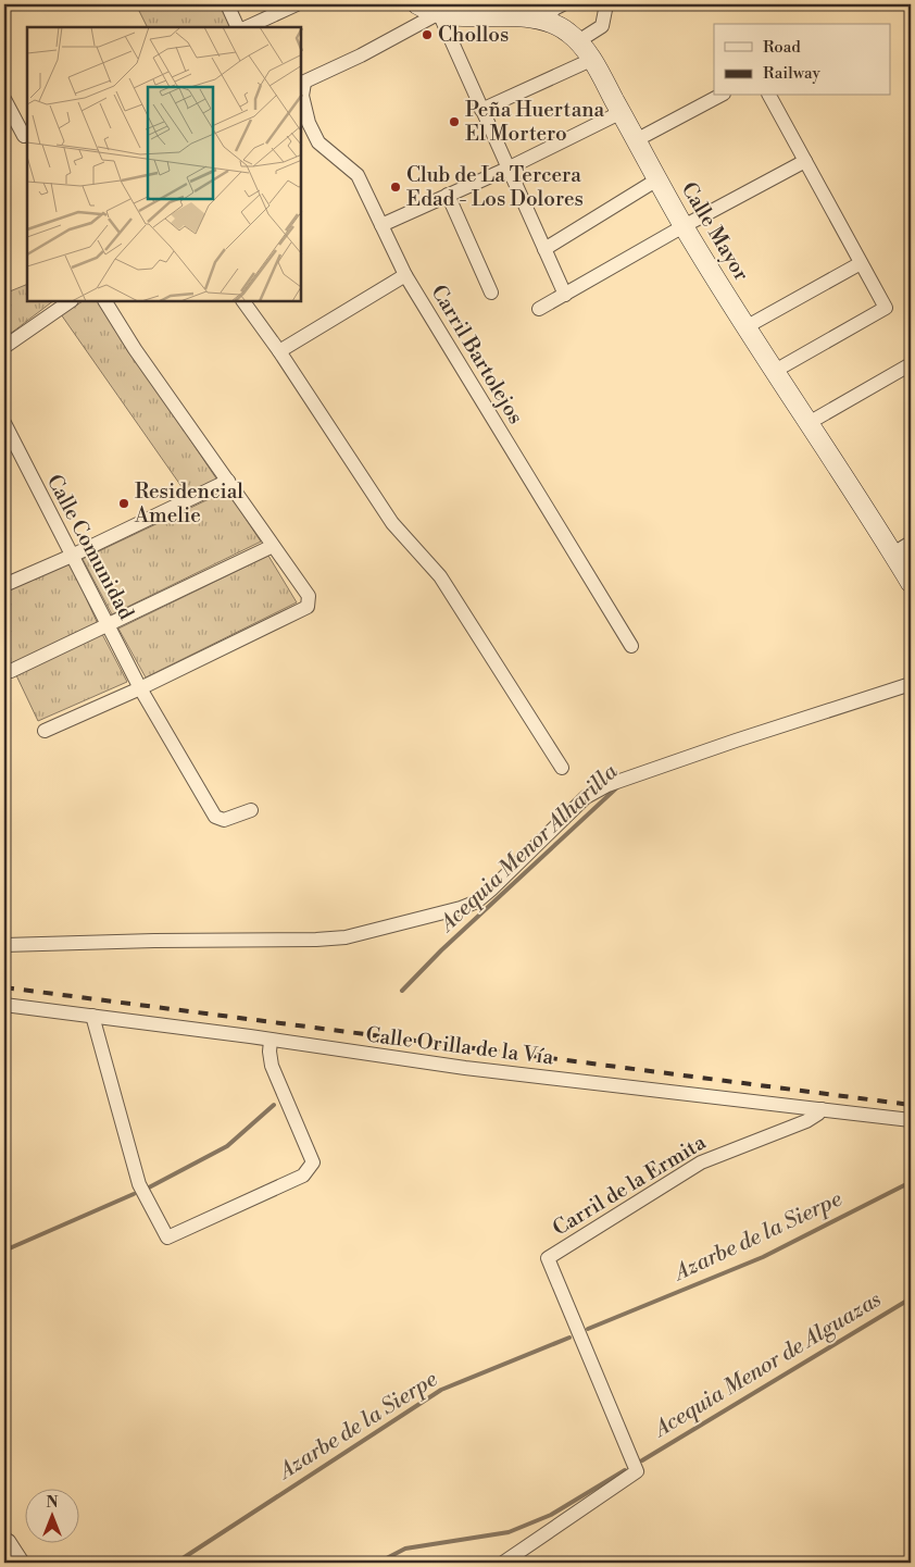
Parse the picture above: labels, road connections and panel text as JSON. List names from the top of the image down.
{
  "streets": {
    "main road": ["Calle Mayor"],
    "street": [
      "Carril Bartolejos",
      "Calle Comunidad",
      "Calle Orilla de la Vía",
      "Carril de la Ermita"
    ]
  },
  "crossings": [
    ["Calle Orilla de la Vía", "Carril de la Ermita"]
  ],
  "water": ["Acequia Menor Alharilla", "Azarbe de la Sierpe", "Acequia Menor de Alguazas"],
  "places": [
    "Chollos",
    "Peña Huertana El Mortero",
    "Club de La Tercera Edad - Los Dolores",
    "Residencial Amelie"
  ],
  "legend": ["Road", "Railway"],
  "north": "top"
}
